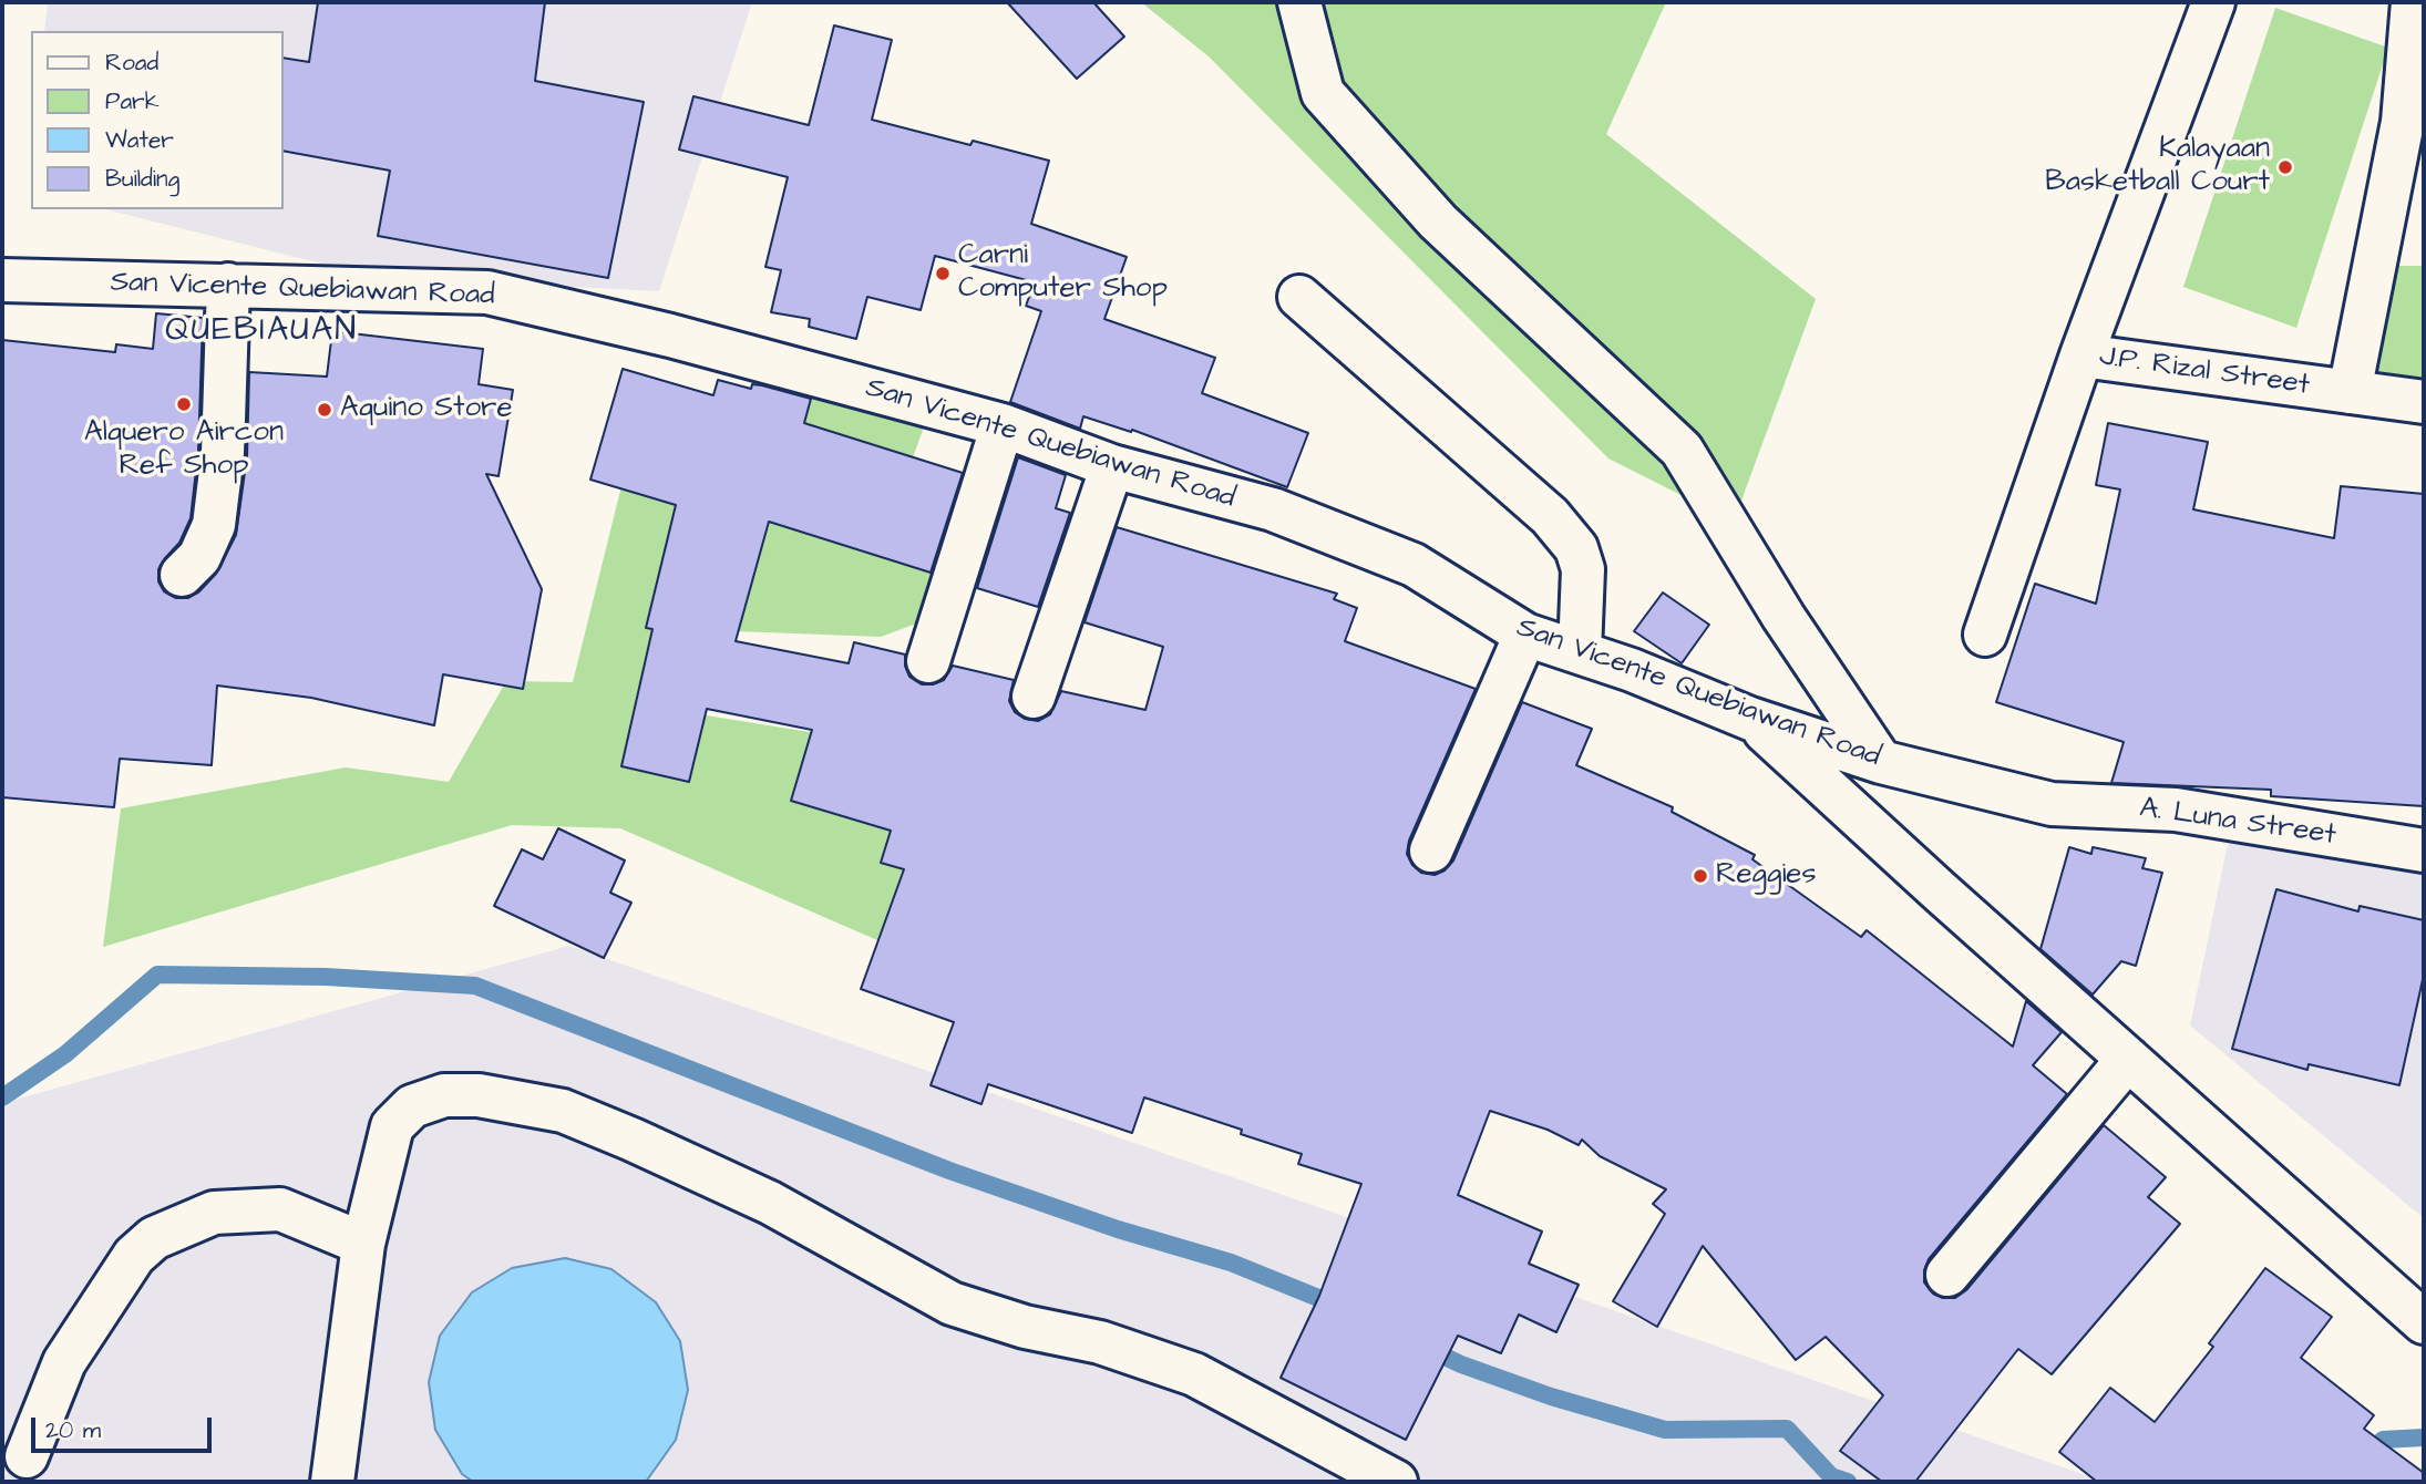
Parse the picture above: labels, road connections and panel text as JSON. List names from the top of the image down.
{
  "streets": {
    "street": ["San Vicente Quebiawan Road", "J.P. Rizal Street", "A. Luna Street"]
  },
  "crossings": [
    ["San Vicente Quebiawan Road", "A. Luna Street"]
  ],
  "districts": ["QUEBIAUAN"],
  "places": [
    "Kalayaan Basketball Court",
    "Carni Computer Shop",
    "Alquero Aircon Ref Shop",
    "Aquino Store",
    "Reggies"
  ],
  "legend": [
    "Road",
    "Park",
    "Water",
    "Building"
  ],
  "scale_bar": "20 m"
}
